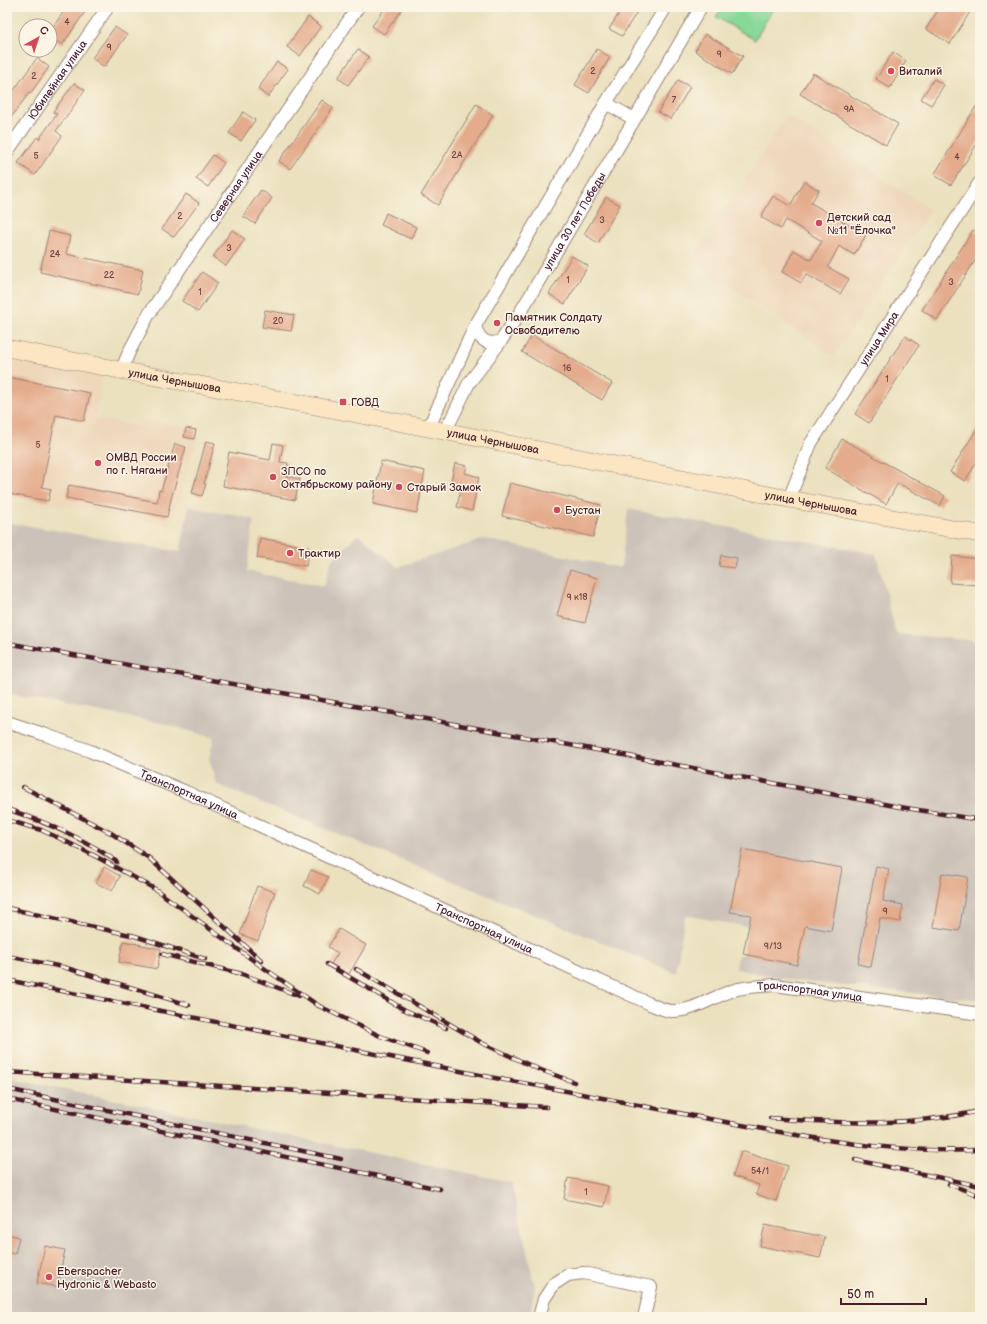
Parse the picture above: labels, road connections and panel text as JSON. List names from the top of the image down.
{
  "streets": {
    "main road": ["улица Чернышова"],
    "street": [
      "Юбилейная улица",
      "Северная улица",
      "улица 30 лет Победы",
      "улица Мира",
      "Транспортная улица"
    ]
  },
  "crossings": [
    ["Северная улица", "улица Чернышова"],
    ["улица 30 лет Победы", "улица Чернышова"],
    ["улица Мира", "улица Чернышова"]
  ],
  "places": {
    "other": [
      "Виталий",
      "Детский сад №11 \"Ёлочка\"",
      "Памятник Солдату Освободителю",
      "ОМВД России по г. Нягани",
      "ЗПСО по Октябрьскому району",
      "Старый Замок",
      "Бустан",
      "Трактир",
      "Eberspacher Hydronic & Webasto"
    ],
    "transit": ["ГОВД"]
  },
  "house_numbers": [
    "4",
    "9",
    "9",
    "2",
    "2",
    "7",
    "9А",
    "2А",
    "5",
    "4",
    "2",
    "3",
    "3",
    "24",
    "22",
    "1",
    "3",
    "1",
    "20",
    "16",
    "1",
    "5",
    "9 к18",
    "9",
    "9/13",
    "54/1",
    "1"
  ],
  "scale_bar": "50 m",
  "north": "top right"
}
